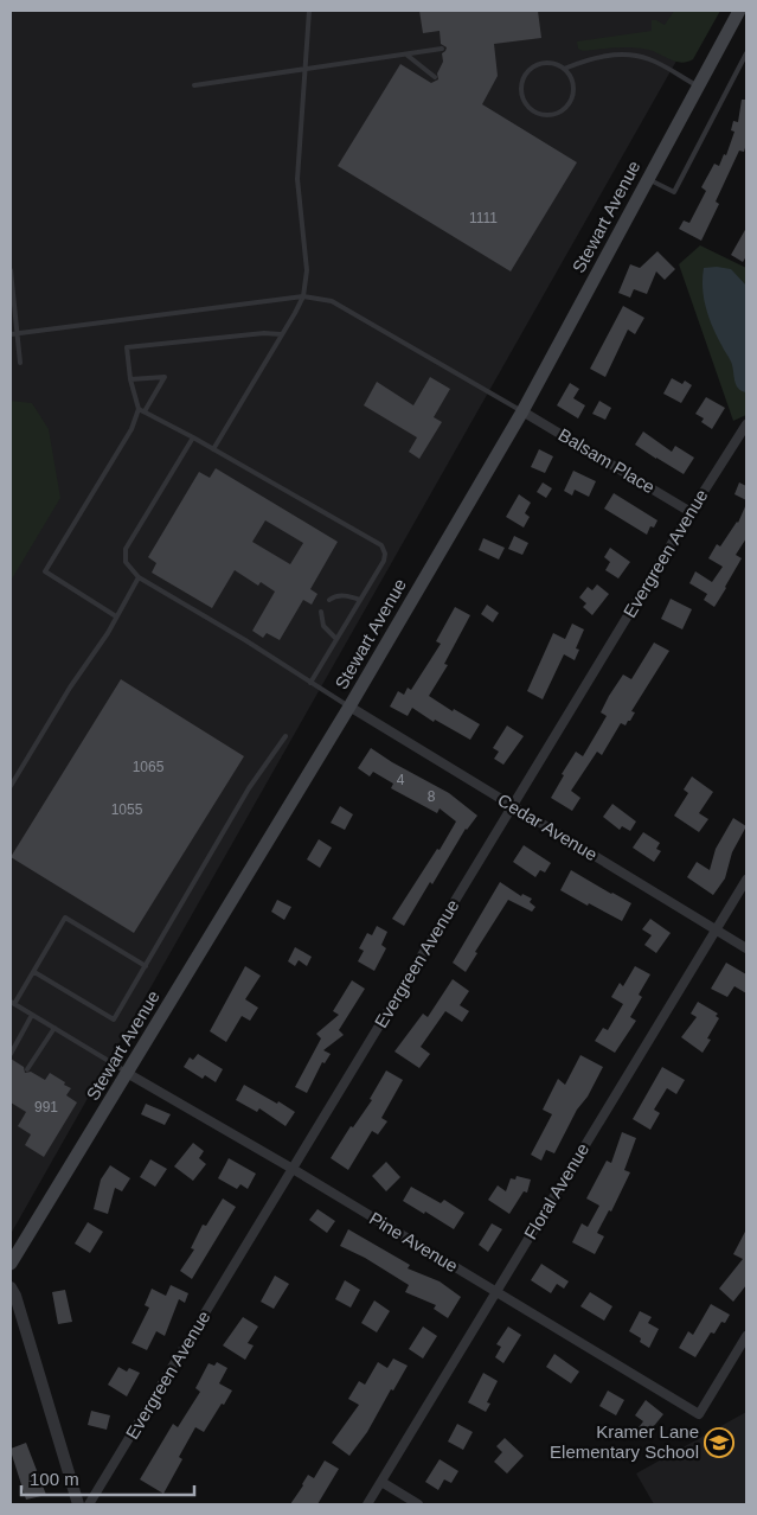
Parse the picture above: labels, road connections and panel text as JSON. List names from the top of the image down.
{
  "streets": {
    "main road": ["Stewart Avenue"],
    "street": [
      "Balsam Place",
      "Evergreen Avenue",
      "Cedar Avenue",
      "Floral Avenue",
      "Pine Avenue"
    ]
  },
  "crossings": [
    ["Stewart Avenue", "Balsam Place"],
    ["Stewart Avenue", "Cedar Avenue"],
    ["Stewart Avenue", "Pine Avenue"],
    ["Balsam Place", "Evergreen Avenue"],
    ["Evergreen Avenue", "Cedar Avenue"],
    ["Evergreen Avenue", "Pine Avenue"],
    ["Cedar Avenue", "Floral Avenue"],
    ["Floral Avenue", "Pine Avenue"]
  ],
  "places": {
    "school or university": ["Kramer Lane Elementary School"]
  },
  "house_numbers": [
    "1111",
    "1065",
    "4",
    "8",
    "1055",
    "991"
  ],
  "scale_bar": "100 m"
}
